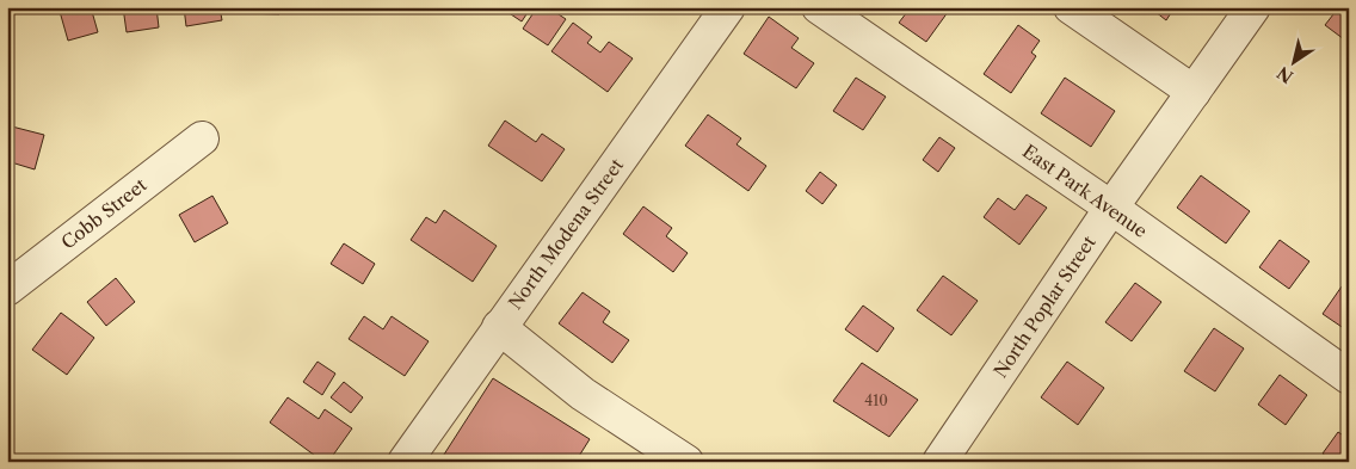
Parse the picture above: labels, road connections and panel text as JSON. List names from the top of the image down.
{
  "streets": {
    "street": [
      "East Park Avenue",
      "Cobb Street",
      "North Modena Street",
      "North Poplar Street"
    ]
  },
  "crossings": [
    ["East Park Avenue", "North Poplar Street"]
  ],
  "house_numbers": ["410"],
  "north": "bottom left"
}
